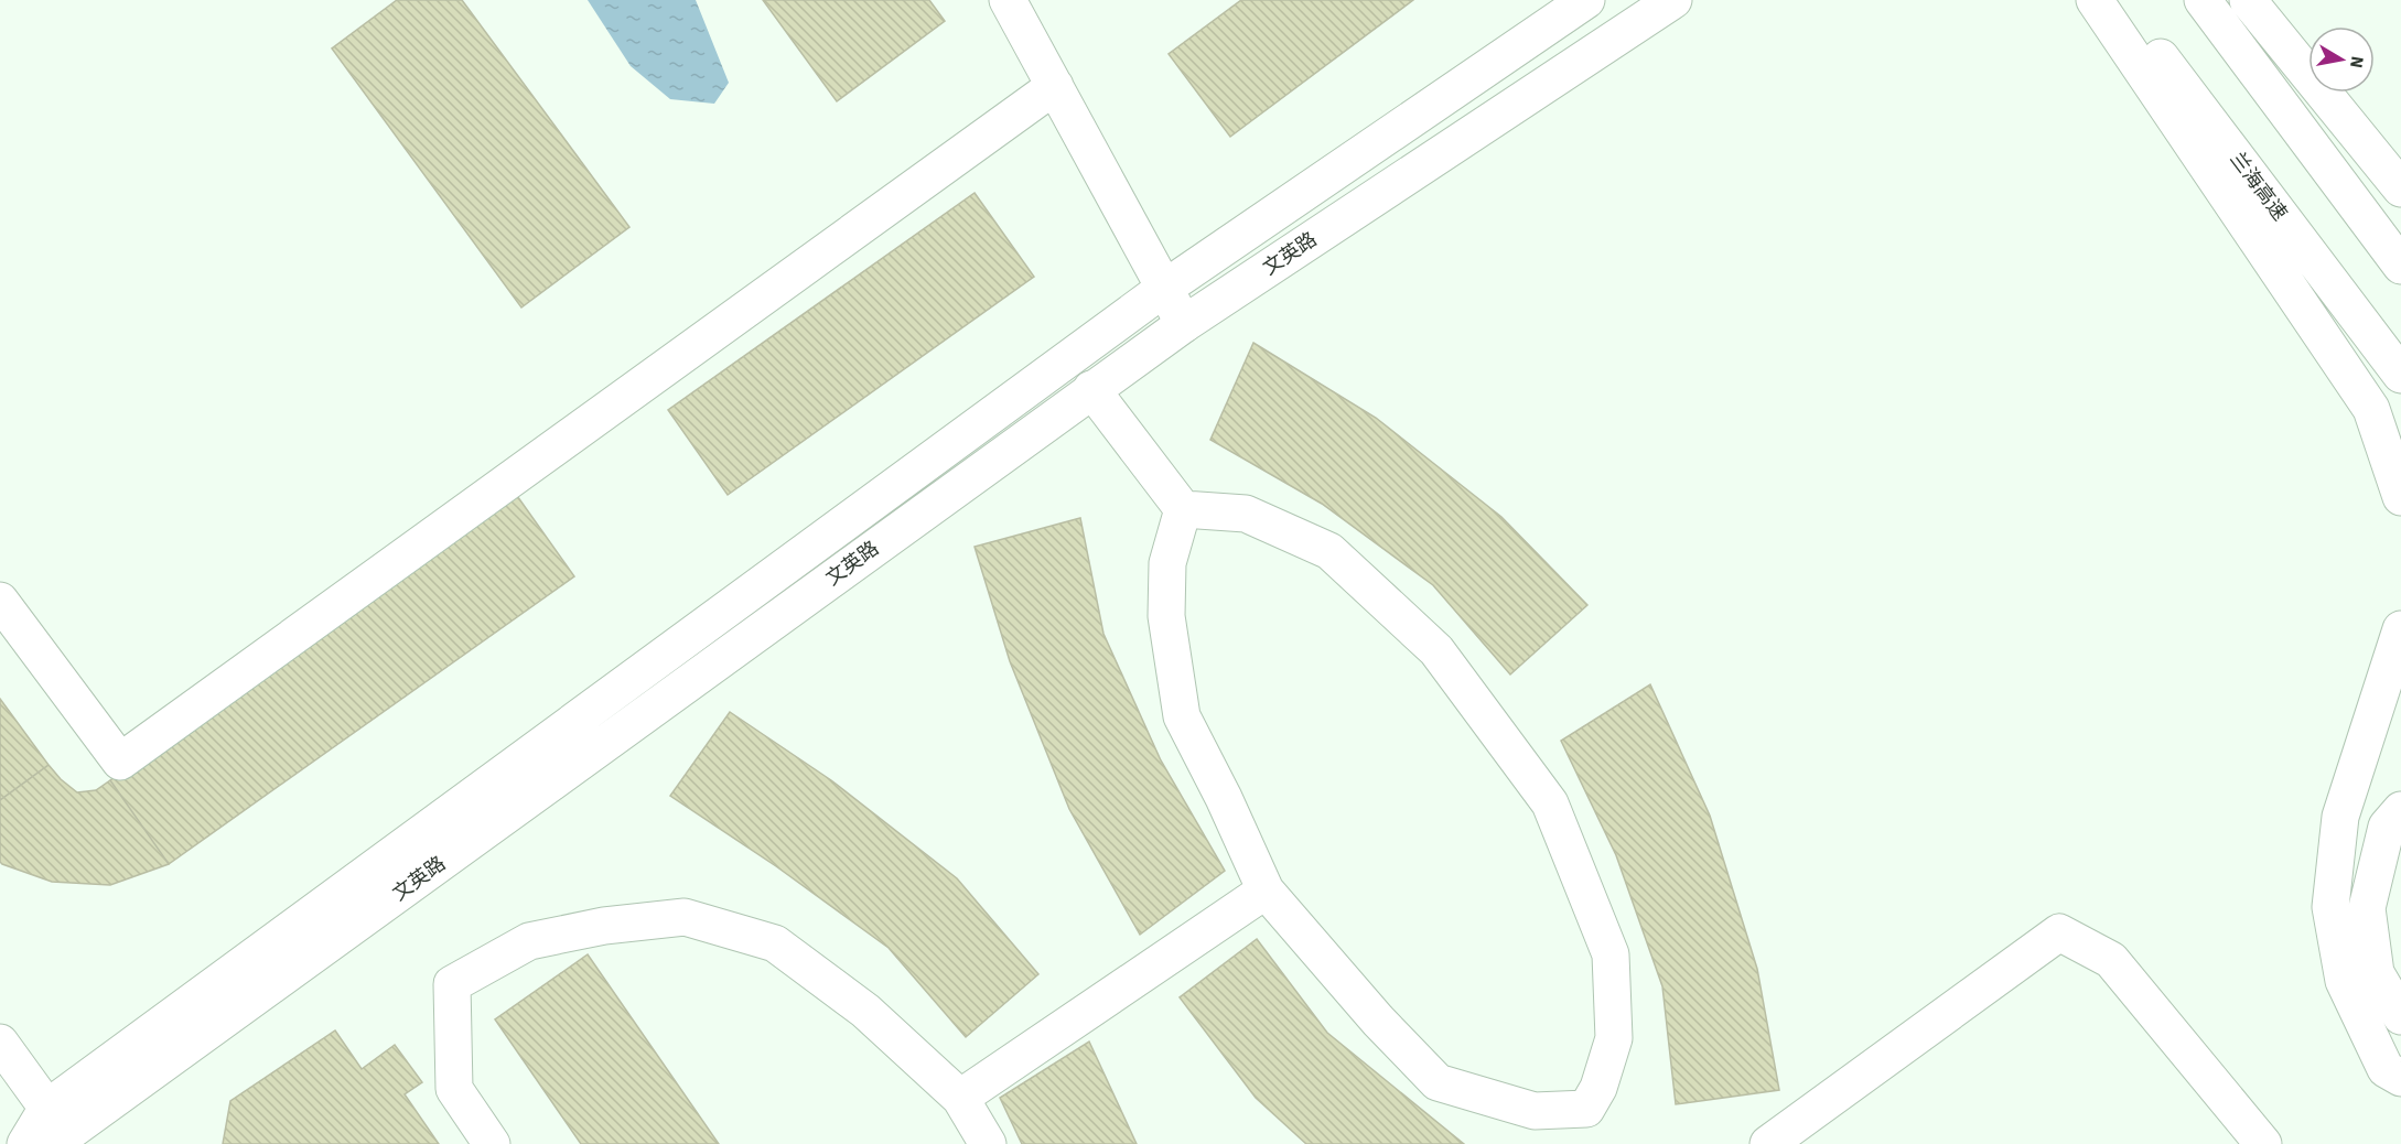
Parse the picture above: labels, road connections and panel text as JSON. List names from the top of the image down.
{
  "streets": {
    "main road": ["兰海高速", "文英路"]
  },
  "north": "right"
}
